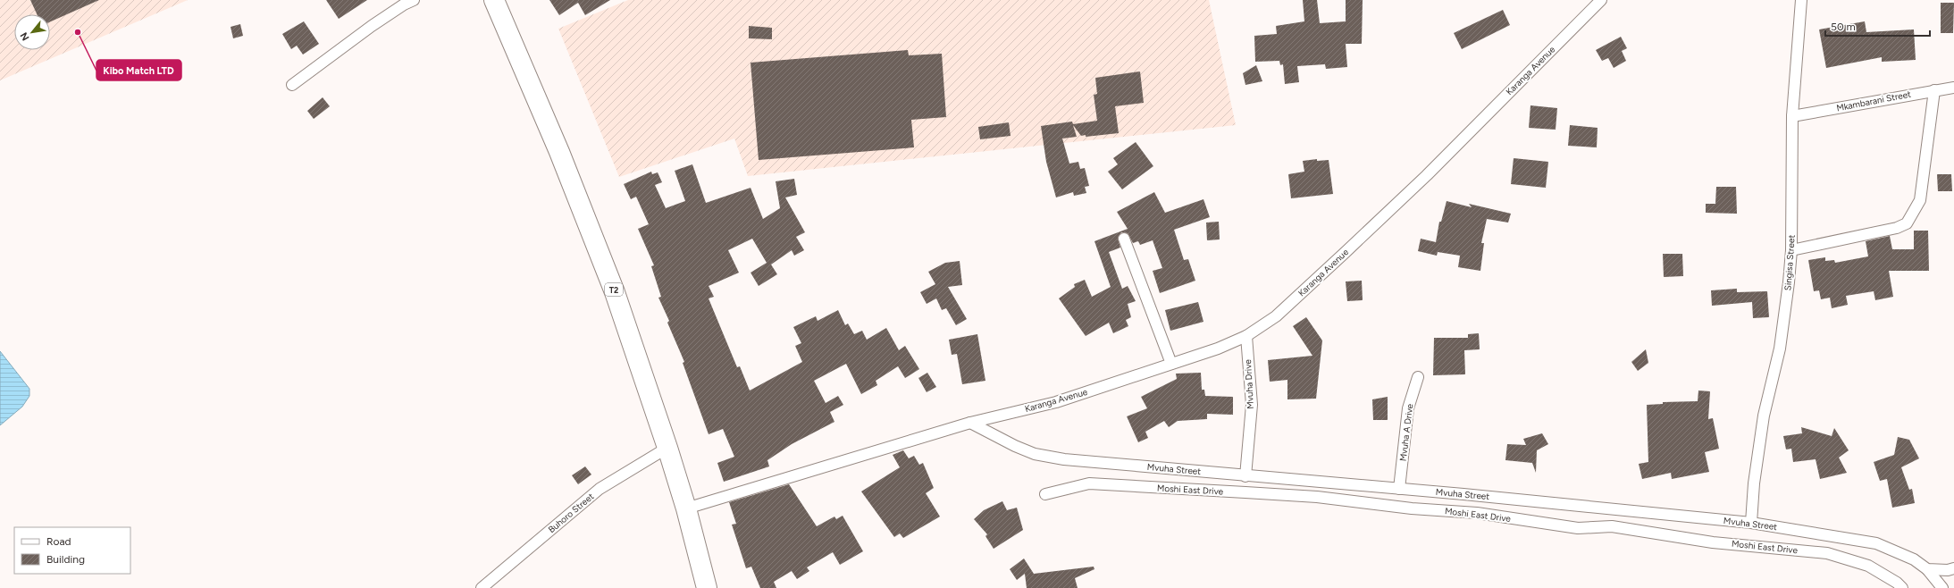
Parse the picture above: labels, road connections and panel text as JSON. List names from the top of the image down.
{
  "streets": {
    "highway": ["T2"],
    "street": [
      "Karanga Avenue",
      "Mkambarani Street",
      "Singisa Street",
      "Mvuha Drive",
      "Mvuha A Drive",
      "Mvuha Street",
      "Moshi East Drive",
      "Buhoro Street"
    ]
  },
  "crossings": [
    ["Karanga Avenue", "T2"],
    ["Karanga Avenue", "Mvuha Drive"],
    ["Karanga Avenue", "Mvuha Street"],
    ["Mkambarani Street", "Singisa Street"],
    ["Singisa Street", "Mvuha Street"],
    ["T2", "Buhoro Street"],
    ["Mvuha Drive", "Mvuha Street"],
    ["Mvuha A Drive", "Mvuha Street"]
  ],
  "places": ["Kibo Match LTD"],
  "legend": ["Road", "Building"],
  "scale_bar": "50 m",
  "north": "bottom left"
}
